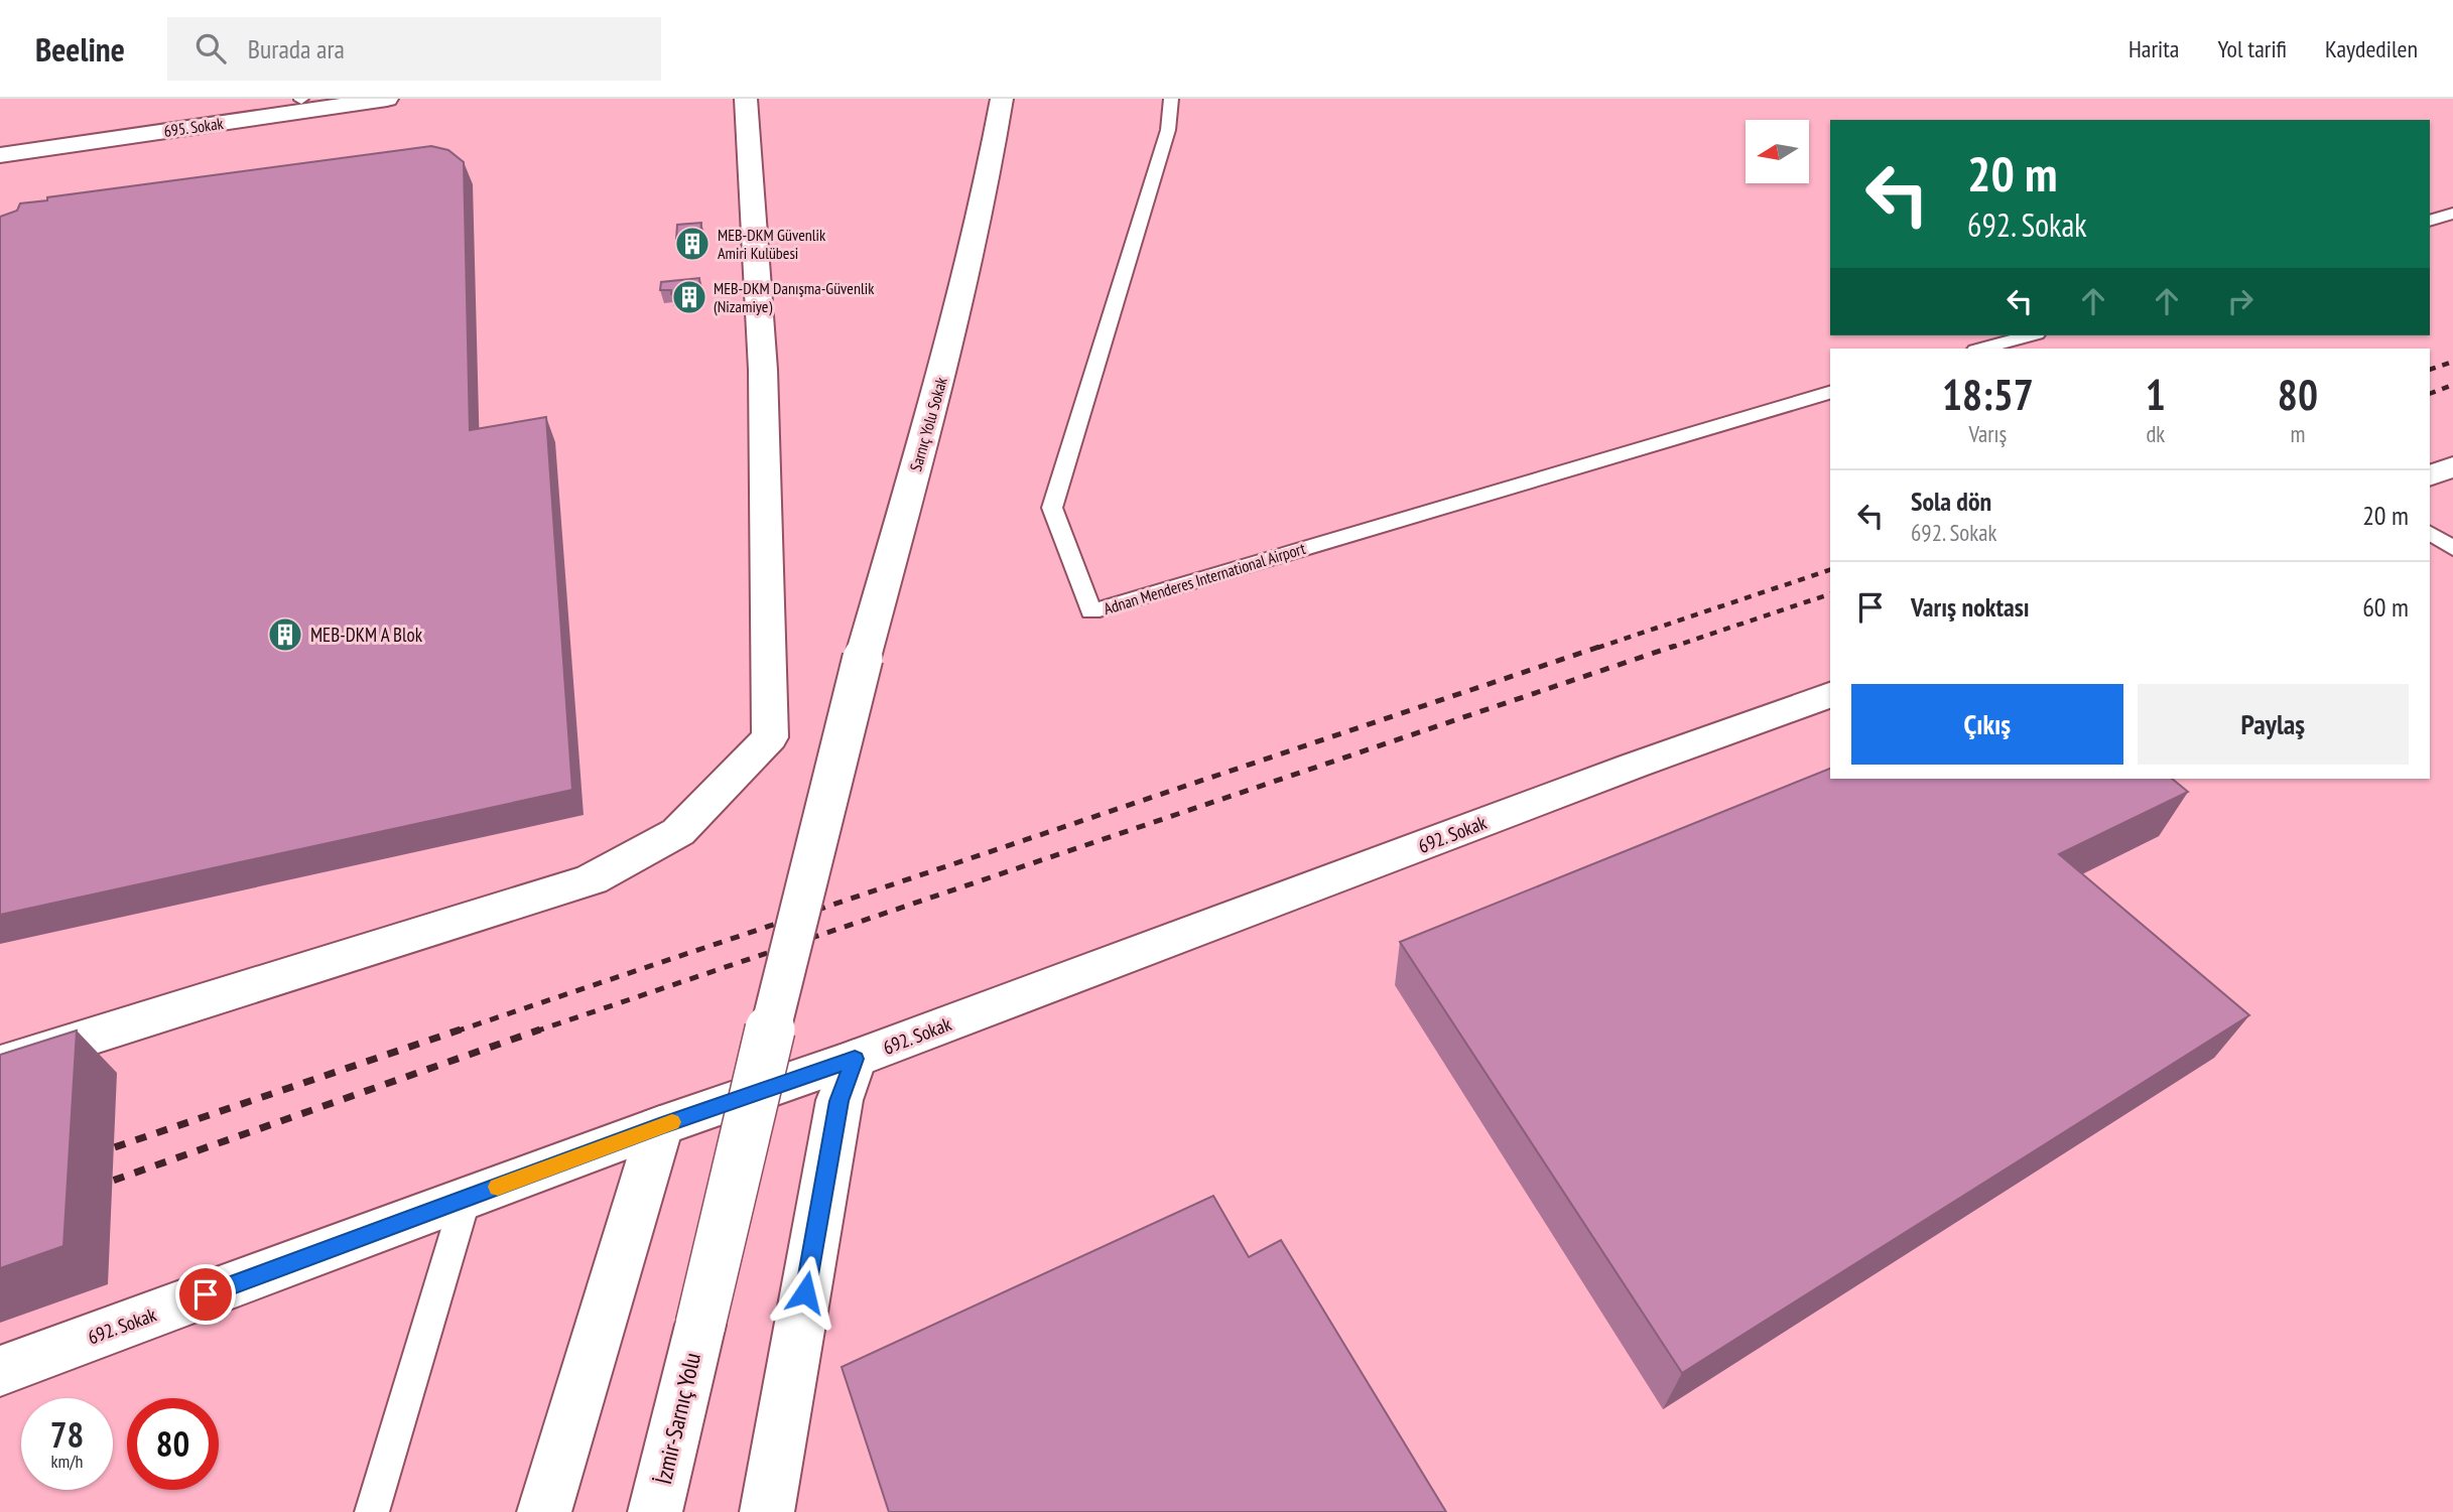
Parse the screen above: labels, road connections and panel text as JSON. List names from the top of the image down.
{
  "streets": {
    "main road": [
      "695. Sokak",
      "Sarnıç Yolu Sokak",
      "692. Sokak",
      "İzmir-Sarnıç Yolu"
    ],
    "lane": ["Adnan Menderes International Airport"]
  },
  "crossings": [
    ["Sarnıç Yolu Sokak", "İzmir-Sarnıç Yolu"]
  ],
  "places": {
    "building": ["MEB-DKM Güvenlik Amiri Kulübesi", "MEB-DKM Danışma-Güvenlik (Nizamiye)", "MEB-DKM A Blok"]
  },
  "north": "left",
  "page": {
    "header": "Beeline",
    "search": "Burada ara",
    "nav": ["Harita", "Yol tarifi", "Kaydedilen"],
    "turn": ["20 m", "692. Sokak"],
    "eta": [
      "18:57",
      "Varış",
      "1",
      "dk",
      "80",
      "m"
    ],
    "list": [
      {
        "name": "Sola dön",
        "note": "692. Sokak",
        "value": "20 m"
      },
      {
        "name": "Varış noktası",
        "value": "60 m"
      }
    ],
    "buttons": ["Çıkış", "Paylaş"],
    "speed": "78 km/h",
    "limit": "80"
  }
}
